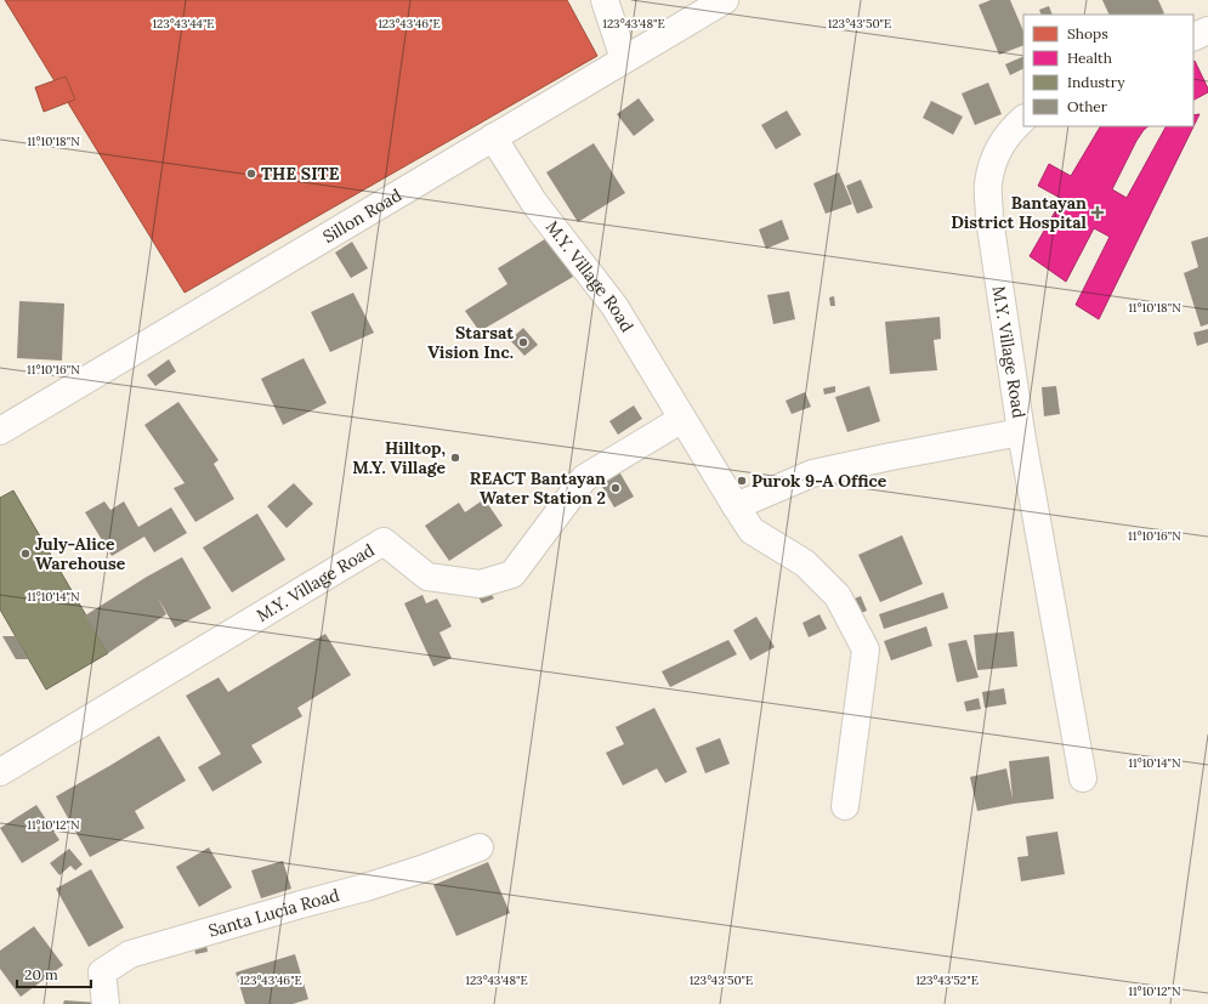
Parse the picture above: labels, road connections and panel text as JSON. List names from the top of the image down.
{
  "streets": {
    "street": ["Sillon Road", "M.Y. Village Road", "Santa Lucia Road"]
  },
  "crossings": [
    ["Sillon Road", "M.Y. Village Road"]
  ],
  "places": {
    "other": [
      "THE SITE",
      "Starsat Vision Inc.",
      "Hilltop, M.Y. Village",
      "Purok 9-A Office",
      "REACT Bantayan Water Station 2",
      "July-Alice Warehouse"
    ],
    "health": ["Bantayan District Hospital"]
  },
  "legend": [
    "Shops",
    "Health",
    "Industry",
    "Other"
  ],
  "scale_bar": "20 m",
  "coordinates": [
    "123°43'44\"E",
    "123°43'46\"E",
    "123°43'48\"E",
    "123°43'50\"E",
    "11°10'18\"N",
    "11°10'16\"N",
    "11°10'14\"N",
    "11°10'12\"N",
    "123°43'52\"E"
  ]
}
